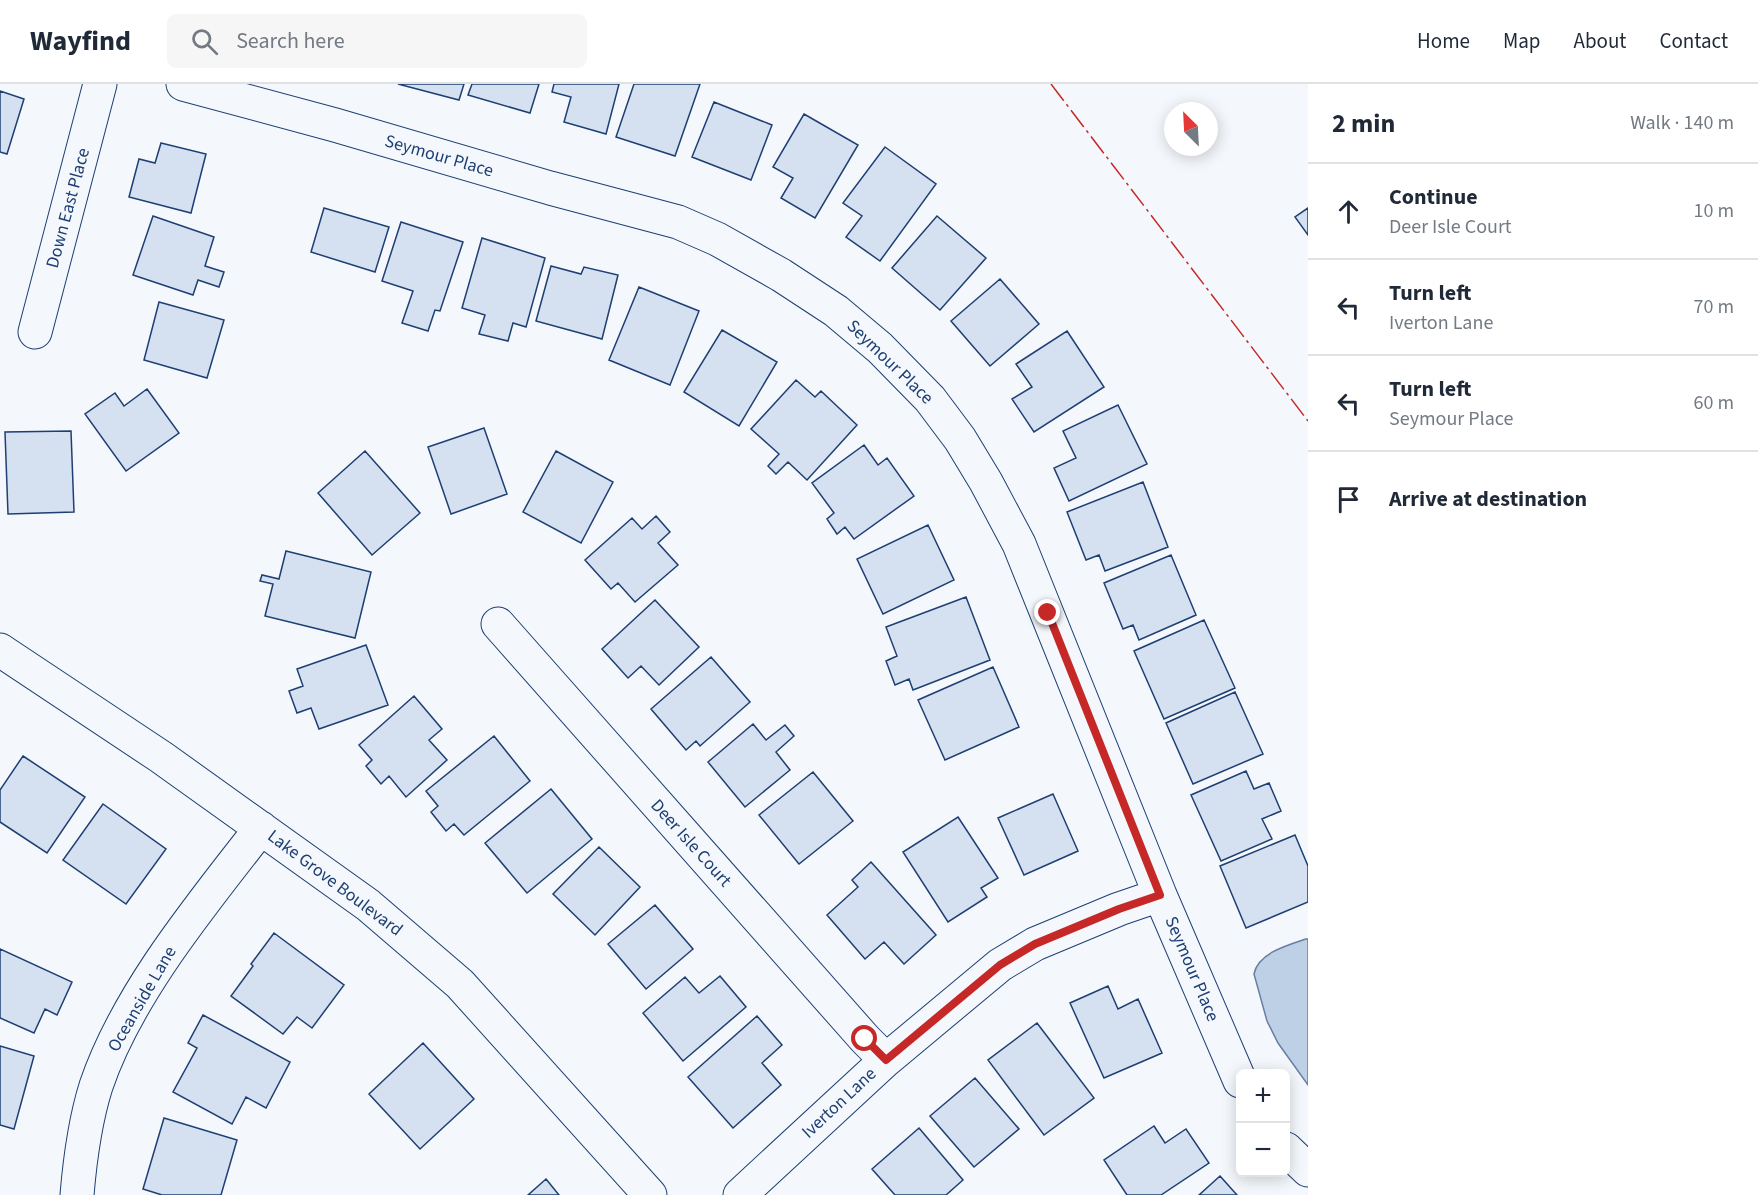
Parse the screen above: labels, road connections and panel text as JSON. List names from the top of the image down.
{
  "streets": {
    "street": [
      "Seymour Place",
      "Down East Place",
      "Deer Isle Court",
      "Lake Grove Boulevard",
      "Oceanside Lane",
      "Iverton Lane"
    ]
  },
  "crossings": [
    ["Seymour Place", "Iverton Lane"],
    ["Deer Isle Court", "Iverton Lane"],
    ["Lake Grove Boulevard", "Oceanside Lane"]
  ],
  "north": "top left",
  "page": {
    "header": "Wayfind",
    "search": "Search here",
    "nav": [
      "Home",
      "Map",
      "About",
      "Contact"
    ],
    "heading": ["2 min", "Walk · 140 m"],
    "list": [
      ["Continue", "Deer Isle Court", "10 m"],
      ["Turn left", "Iverton Lane", "70 m"],
      ["Turn left", "Seymour Place", "60 m"],
      "Arrive at destination"
    ],
    "map_buttons": ["+", "−"]
  }
}
